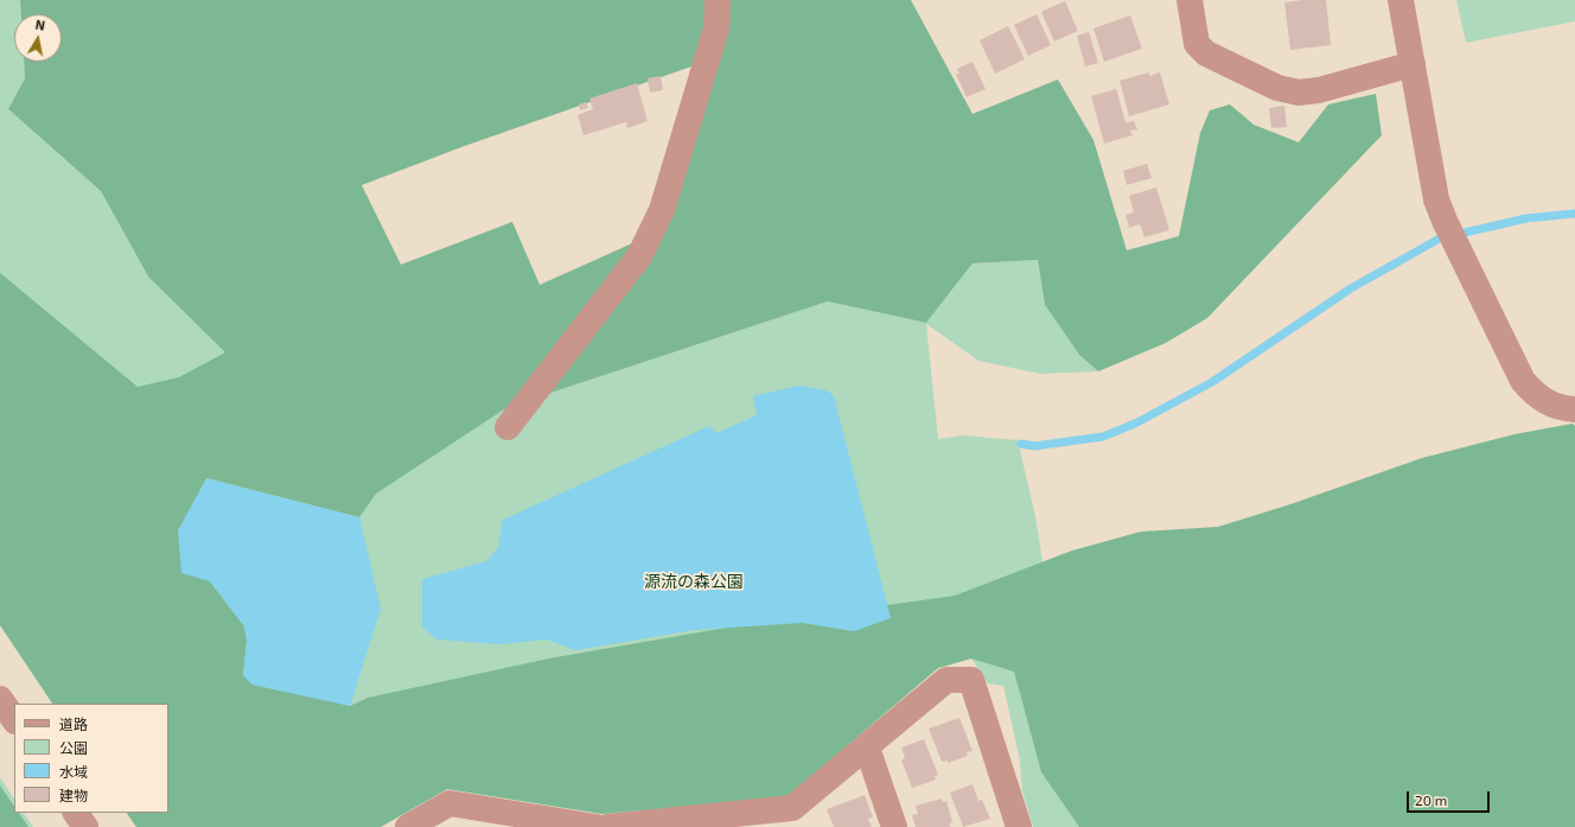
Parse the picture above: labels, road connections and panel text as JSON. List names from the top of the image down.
{
  "parks": ["源流の森公園"],
  "legend": [
    "道路",
    "公園",
    "水域",
    "建物"
  ],
  "scale_bar": "20 m",
  "north": "top"
}
